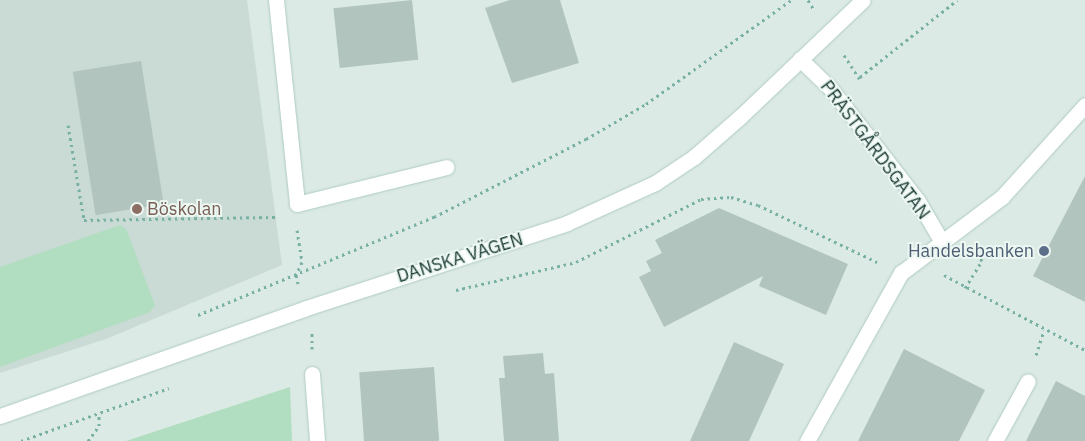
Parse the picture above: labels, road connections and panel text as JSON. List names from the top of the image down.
{
  "streets": {
    "street": ["PRÄSTGÅRDSGATAN", "DANSKA VÄGEN"]
  },
  "crossings": [
    ["PRÄSTGÅRDSGATAN", "DANSKA VÄGEN"]
  ],
  "places": ["Böskolan", "Handelsbanken"]
}
